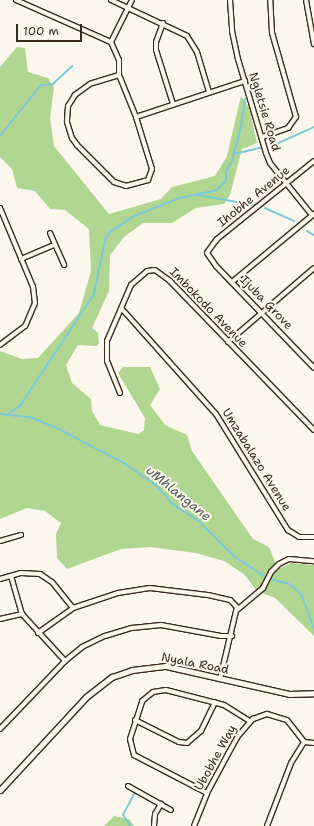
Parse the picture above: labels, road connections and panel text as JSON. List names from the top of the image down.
{
  "streets": {
    "street": [
      "Ngletsie Road",
      "Ihobhe Avenue",
      "Ijuba Grove",
      "Imbokodo Avenue",
      "Umzabalazo Avenue",
      "Nyala Road",
      "Ubobhe Way"
    ]
  },
  "crossings": [
    ["Ngletsie Road", "Ihobhe Avenue"],
    ["Ihobhe Avenue", "Ijuba Grove"],
    ["Imbokodo Avenue", "Umzabalazo Avenue"]
  ],
  "water": ["uMhlangane"],
  "scale_bar": "100 m"
}
